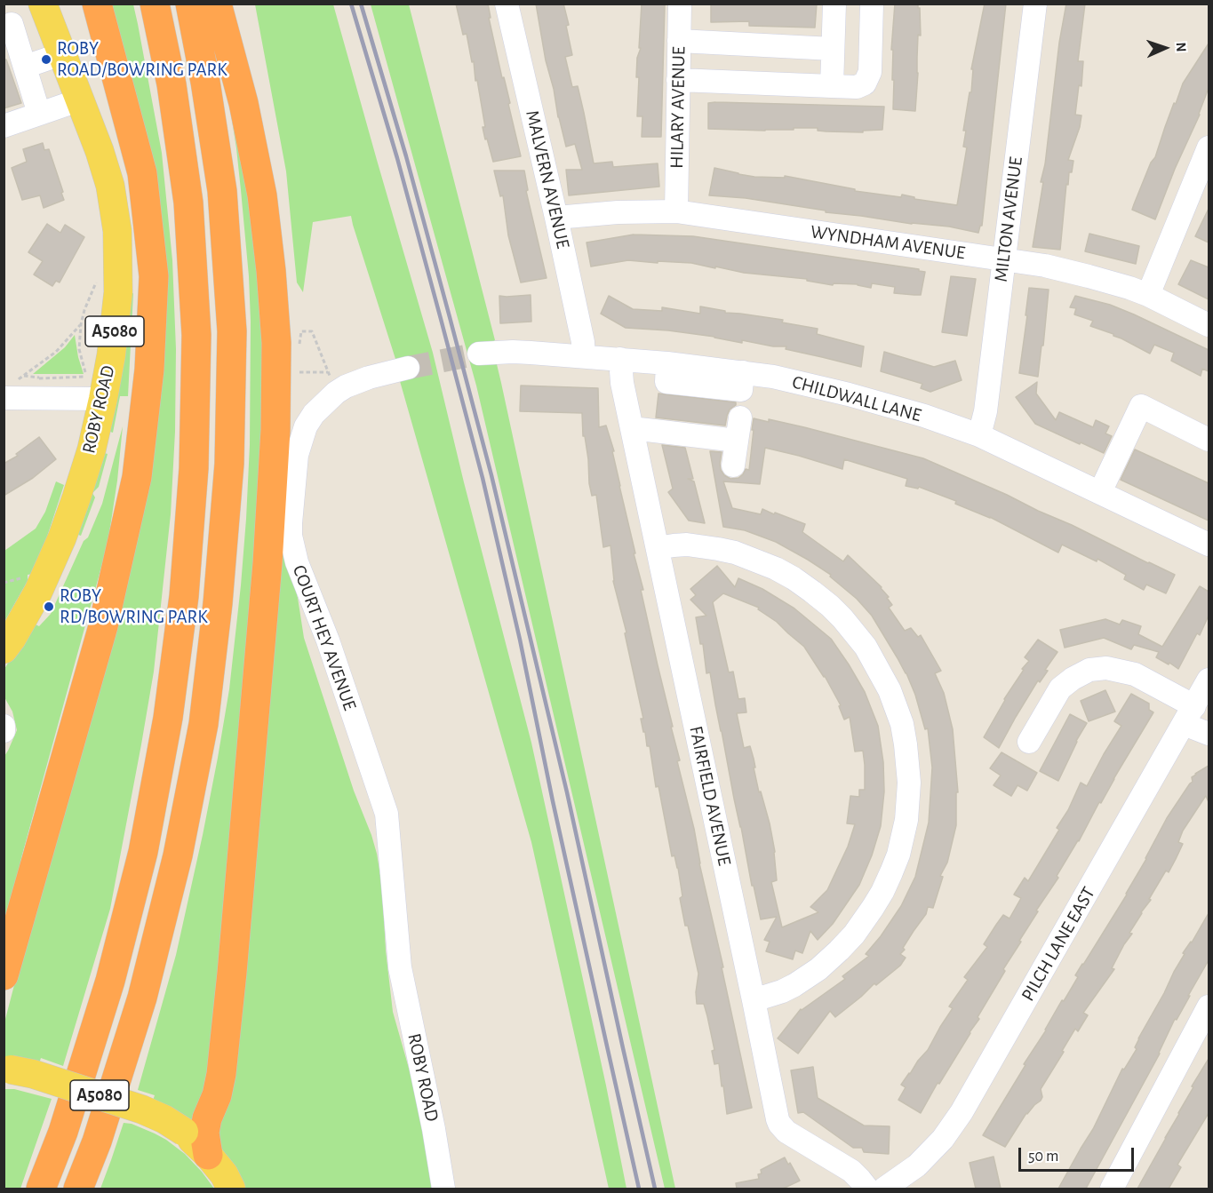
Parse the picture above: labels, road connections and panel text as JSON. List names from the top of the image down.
{
  "streets": {
    "main road": ["A5080", "ROBY ROAD"],
    "street": [
      "HILARY AVENUE",
      "MALVERN AVENUE",
      "MILTON AVENUE",
      "WYNDHAM AVENUE",
      "CHILDWALL LANE",
      "COURT HEY AVENUE",
      "FAIRFIELD AVENUE",
      "PILCH LANE EAST"
    ]
  },
  "crossings": [
    ["HILARY AVENUE", "WYNDHAM AVENUE"],
    ["MALVERN AVENUE", "WYNDHAM AVENUE"],
    ["MALVERN AVENUE", "CHILDWALL LANE"],
    ["MILTON AVENUE", "WYNDHAM AVENUE"],
    ["MILTON AVENUE", "CHILDWALL LANE"],
    ["CHILDWALL LANE", "FAIRFIELD AVENUE"],
    ["ROBY ROAD", "COURT HEY AVENUE"]
  ],
  "places": ["ROBY ROAD/BOWRING PARK", "ROBY RD/BOWRING PARK"],
  "scale_bar": "50 m",
  "north": "right"
}
